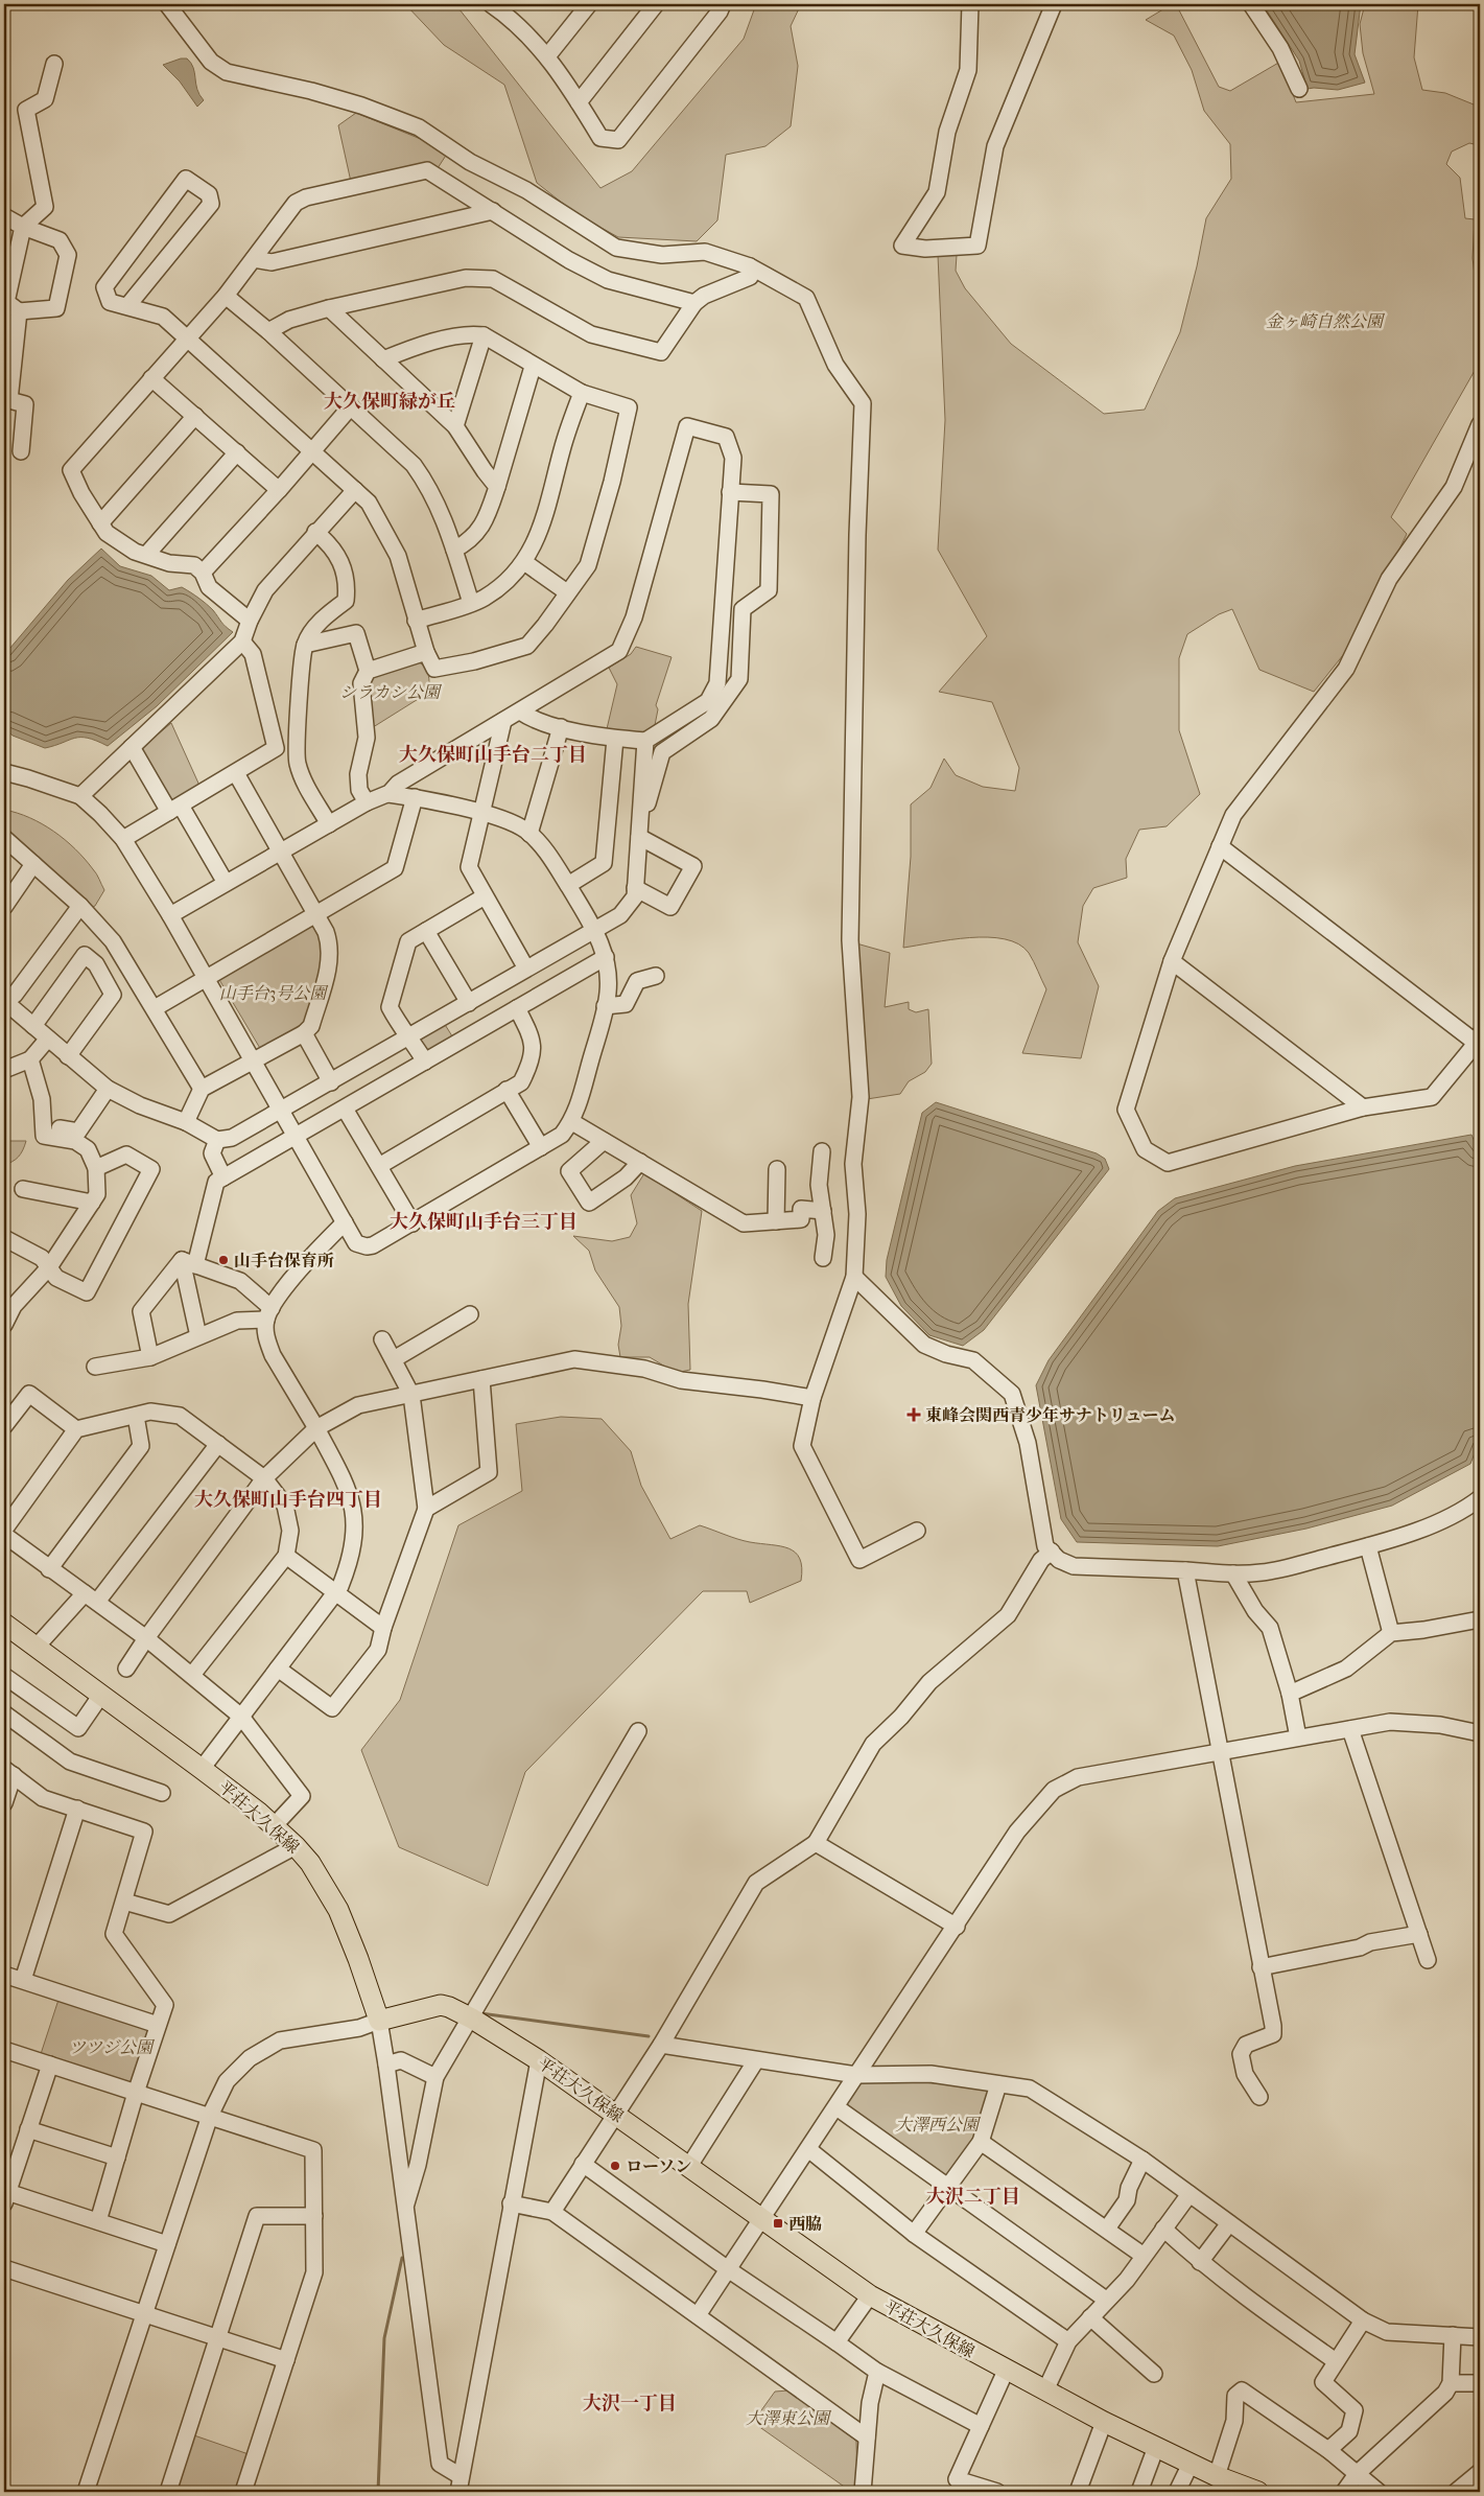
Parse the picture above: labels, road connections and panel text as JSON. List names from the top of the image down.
{
  "streets": {
    "main road": ["平荘大久保線"]
  },
  "districts": [
    "大久保町緑が丘",
    "大久保町山手台二丁目",
    "大久保町山手台三丁目",
    "大久保町山手台四丁目",
    "大沢二丁目",
    "大沢一丁目"
  ],
  "parks": [
    "金ヶ崎自然公園",
    "シラカシ公園",
    "山手台3号公園",
    "ツツジ公園",
    "大澤西公園",
    "大澤東公園"
  ],
  "places": {
    "other": ["山手台保育所", "ローソン"],
    "health": ["東峰会関西青少年サナトリューム"],
    "transit": ["西脇"]
  }
}
